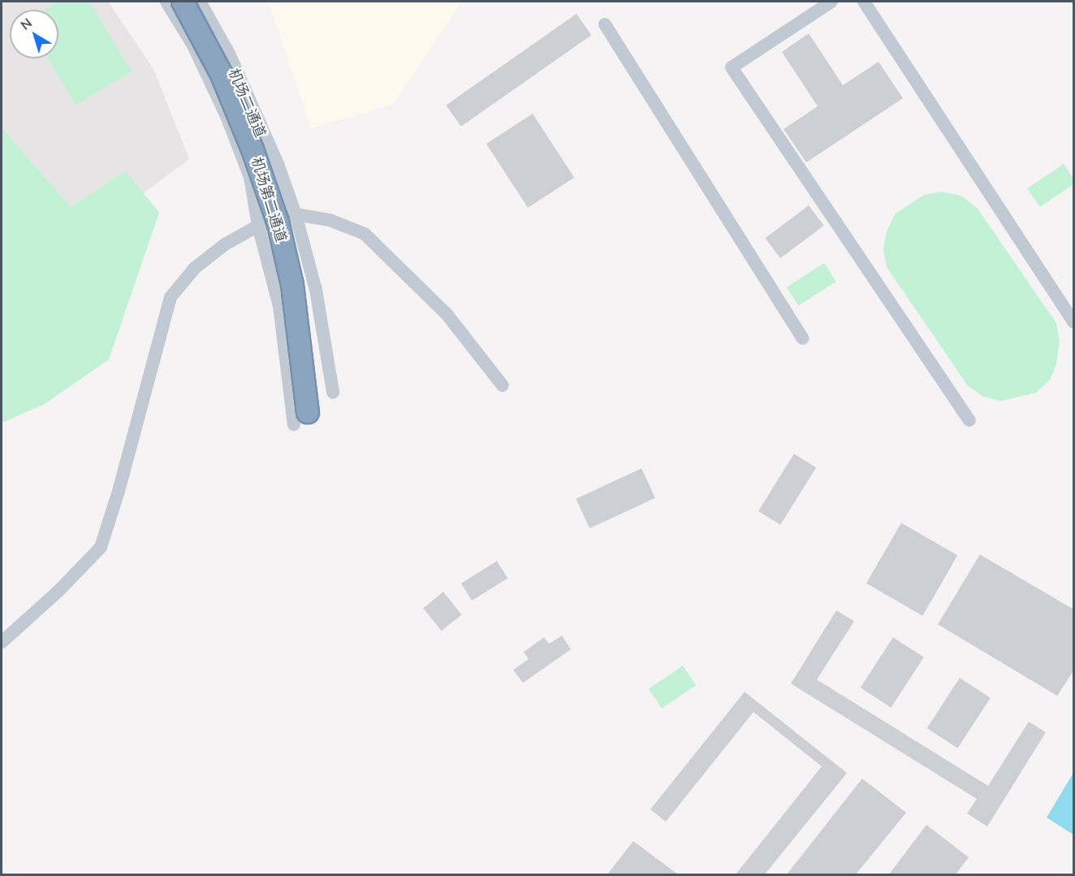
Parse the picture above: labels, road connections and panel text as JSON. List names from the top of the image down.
{
  "streets": {
    "highway": ["机场二通道", "机场第二通道"]
  },
  "crossings": [
    ["机场二通道", "机场第二通道"]
  ],
  "north": "top left"
}
